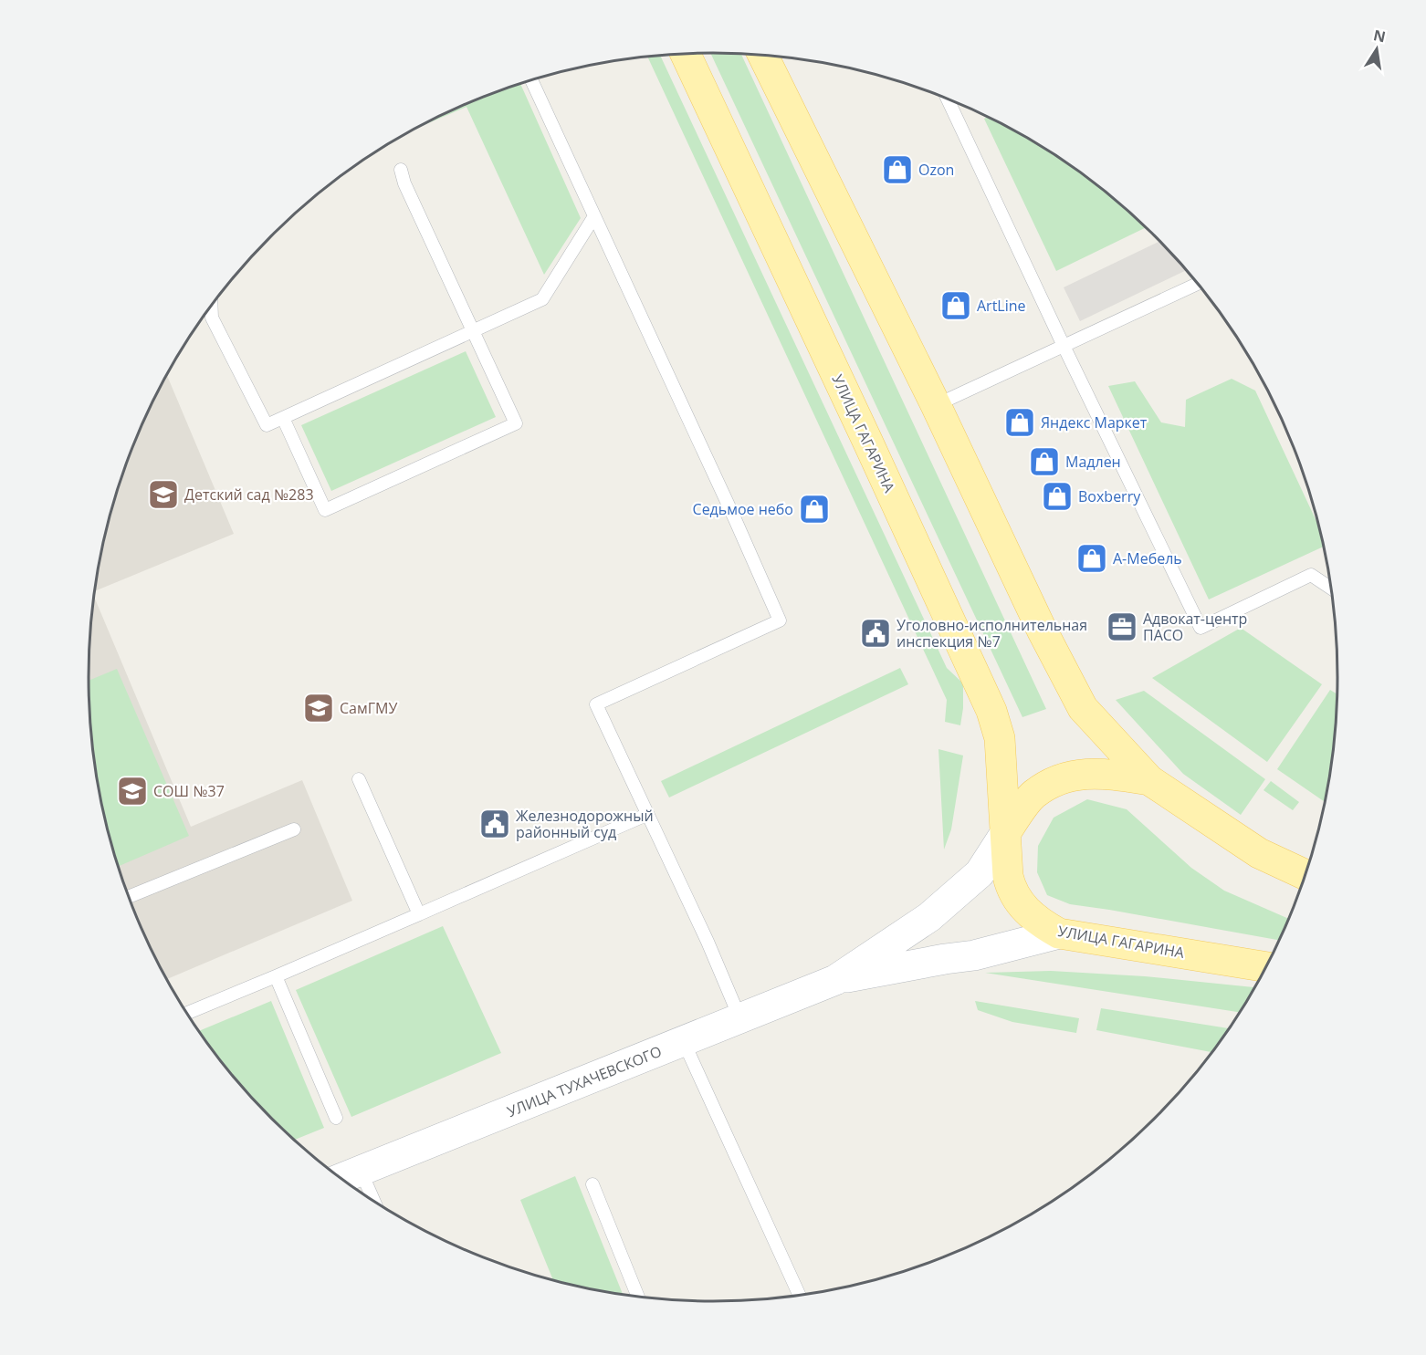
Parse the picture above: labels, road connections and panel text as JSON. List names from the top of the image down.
{
  "streets": {
    "main road": ["УЛИЦА ГАГАРИНА", "УЛИЦА ТУХАЧЕВСКОГО"]
  },
  "crossings": [
    ["УЛИЦА ГАГАРИНА", "УЛИЦА ТУХАЧЕВСКОГО"]
  ],
  "places": {
    "shop": [
      "Ozon",
      "ArtLine",
      "Яндекс Маркет",
      "Мадлен",
      "Boxberry",
      "Седьмое небо",
      "А-Мебель"
    ],
    "school or university": ["Детский сад №283", "СамГМУ", "СОШ №37"],
    "office": ["Адвокат-центр ПАСО"],
    "public building": ["Уголовно-исполнительная инспекция №7", "Железнодорожный районный суд"]
  },
  "north": "top"
}
